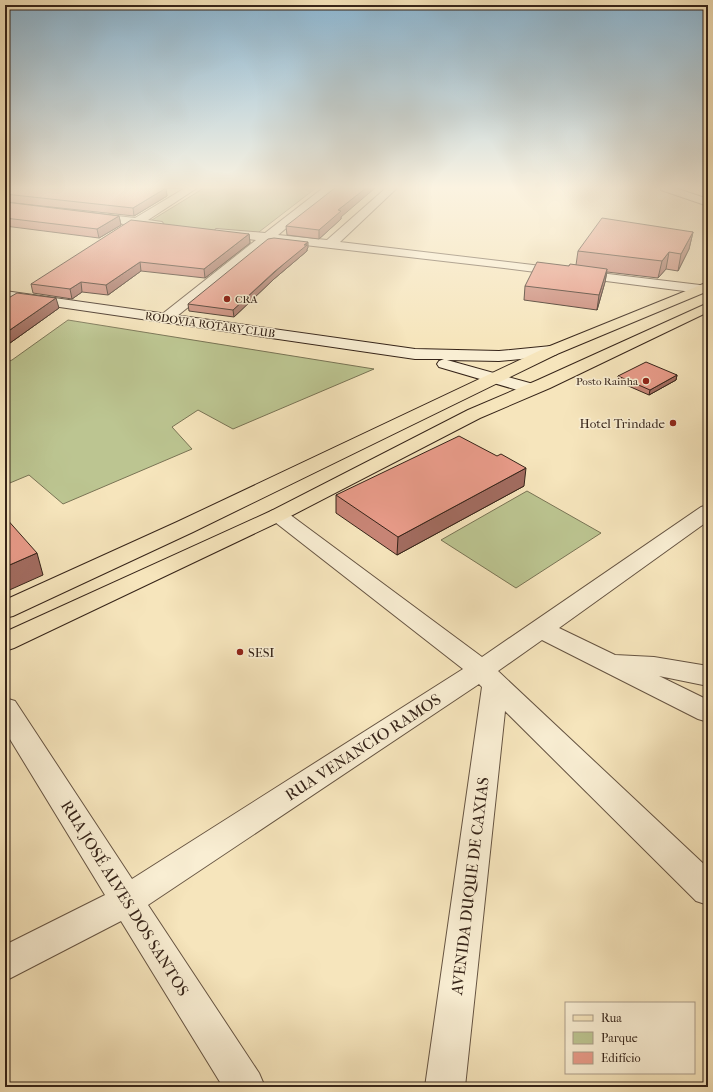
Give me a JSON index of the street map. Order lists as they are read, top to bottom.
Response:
{
  "streets": {
    "street": [
      "RODOVIA ROTARY CLUB",
      "RUA VENANCIO RAMOS",
      "AVENIDA DUQUE DE CAXIAS",
      "RUA JOSÉ ALVES DOS SANTOS"
    ]
  },
  "crossings": [
    ["RUA VENANCIO RAMOS", "AVENIDA DUQUE DE CAXIAS"],
    ["RUA VENANCIO RAMOS", "RUA JOSÉ ALVES DOS SANTOS"]
  ],
  "places": [
    "CRA",
    "Posto Rainha",
    "Hotel Trindade",
    "SESI"
  ],
  "legend": ["Rua", "Parque", "Edifício"]
}
